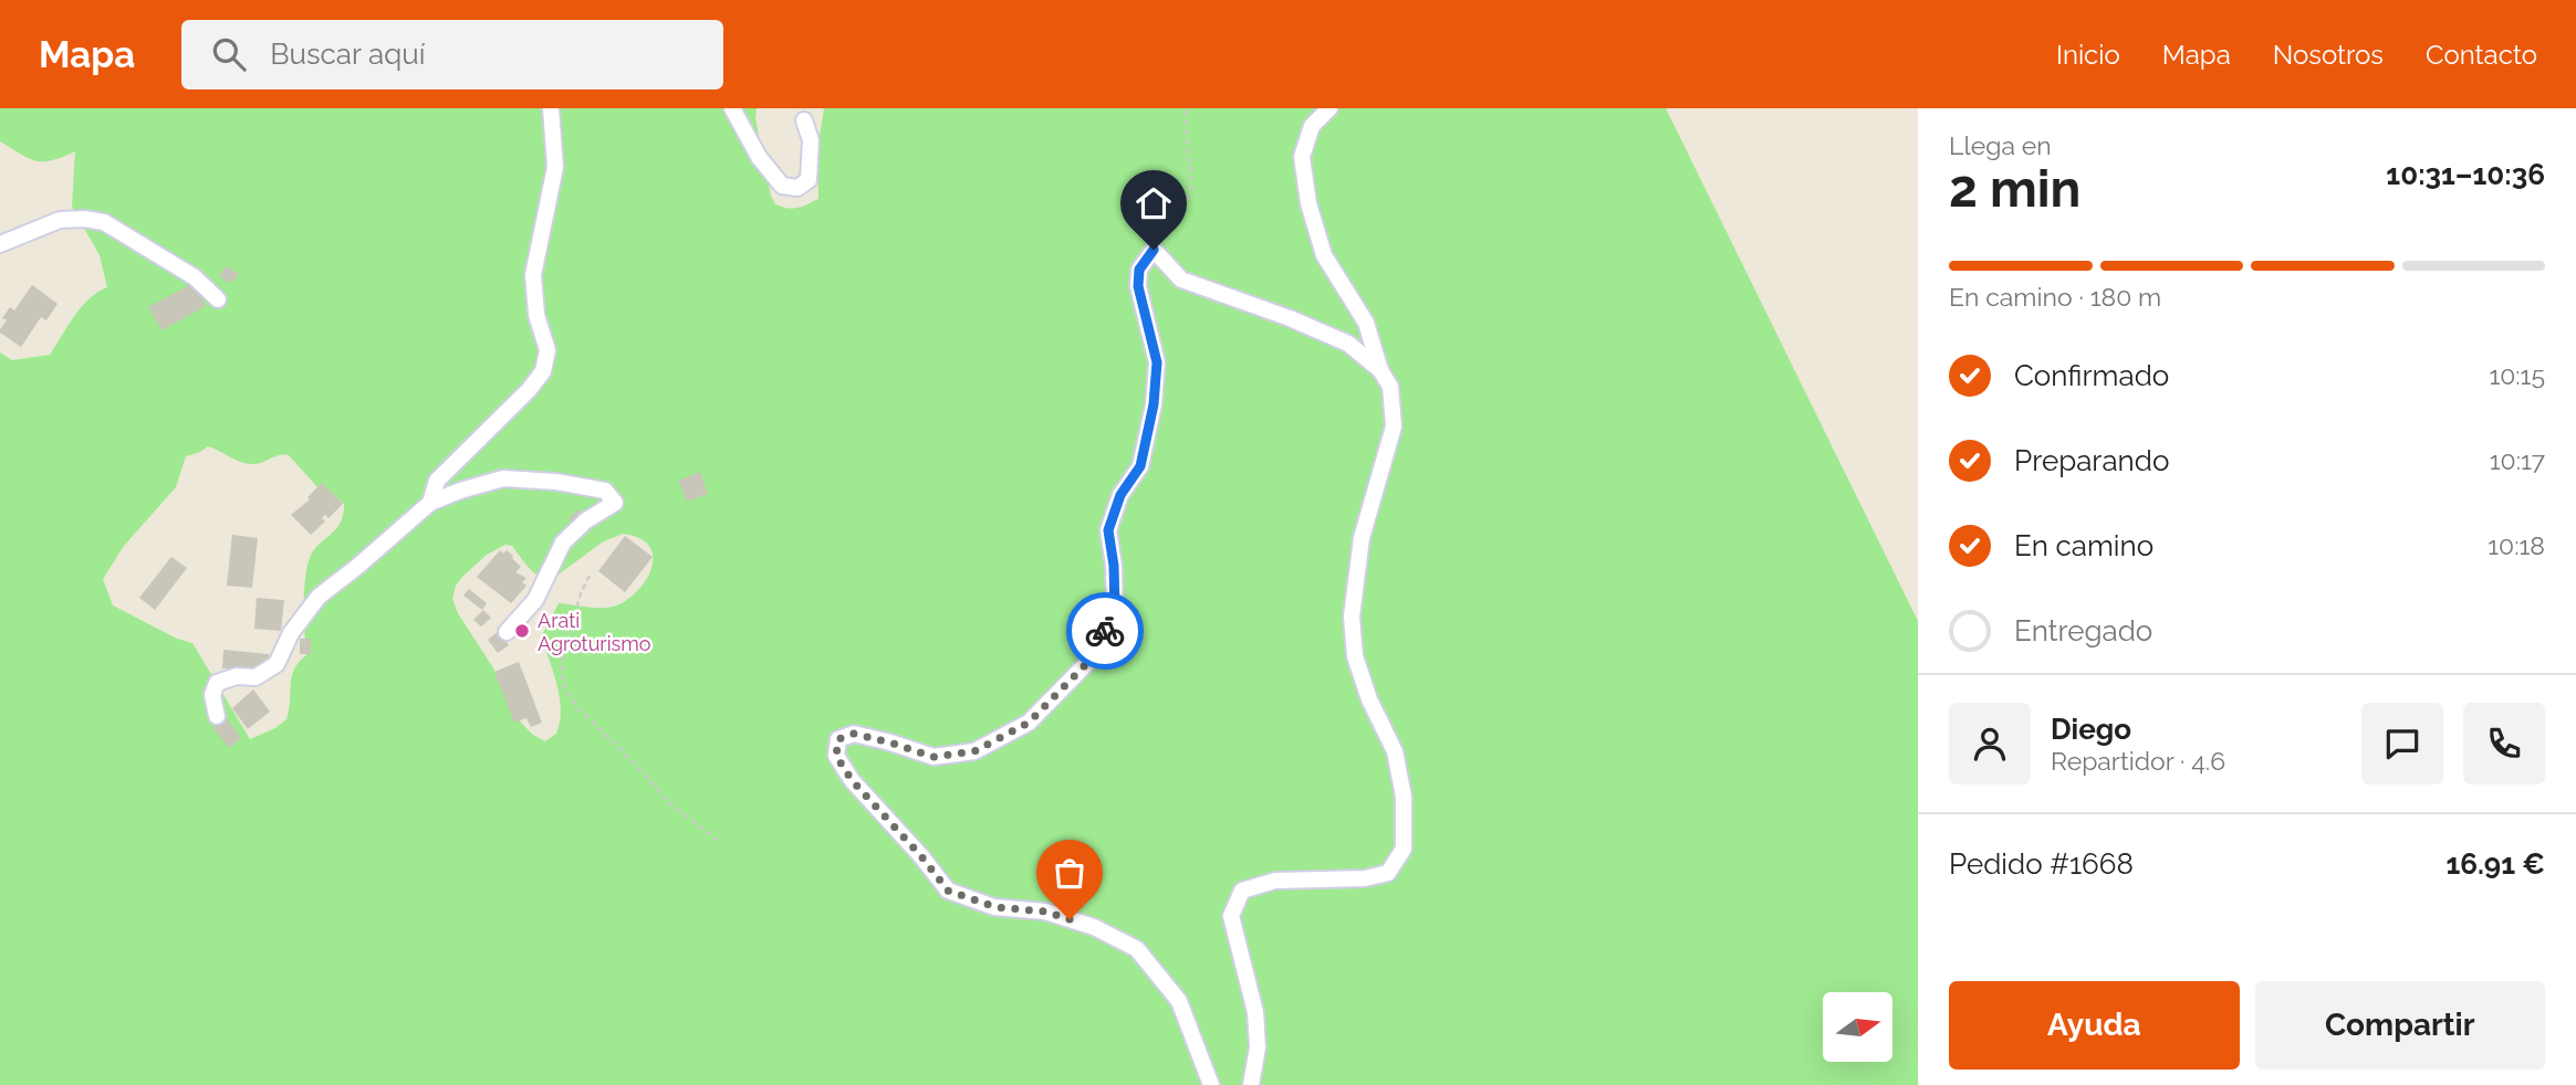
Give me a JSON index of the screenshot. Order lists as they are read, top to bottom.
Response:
{
  "places": ["Arati Agroturismo"],
  "north": "right",
  "page": {
    "header": "Mapa",
    "search": "Buscar aquí",
    "nav": [
      "Inicio",
      "Mapa",
      "Nosotros",
      "Contacto"
    ],
    "heading": ["2 min", "Llega en", "10:31–10:36"],
    "panel": [
      "Diego",
      "Repartidor · 4.6",
      "Pedido #1668",
      "16.91 €"
    ],
    "bar": "En camino · 180 m",
    "list": [
      ["Confirmado", "10:15"],
      ["Preparando", "10:17"],
      ["En camino", "10:18"],
      "Entregado"
    ],
    "buttons": ["Ayuda", "Compartir"]
  }
}
